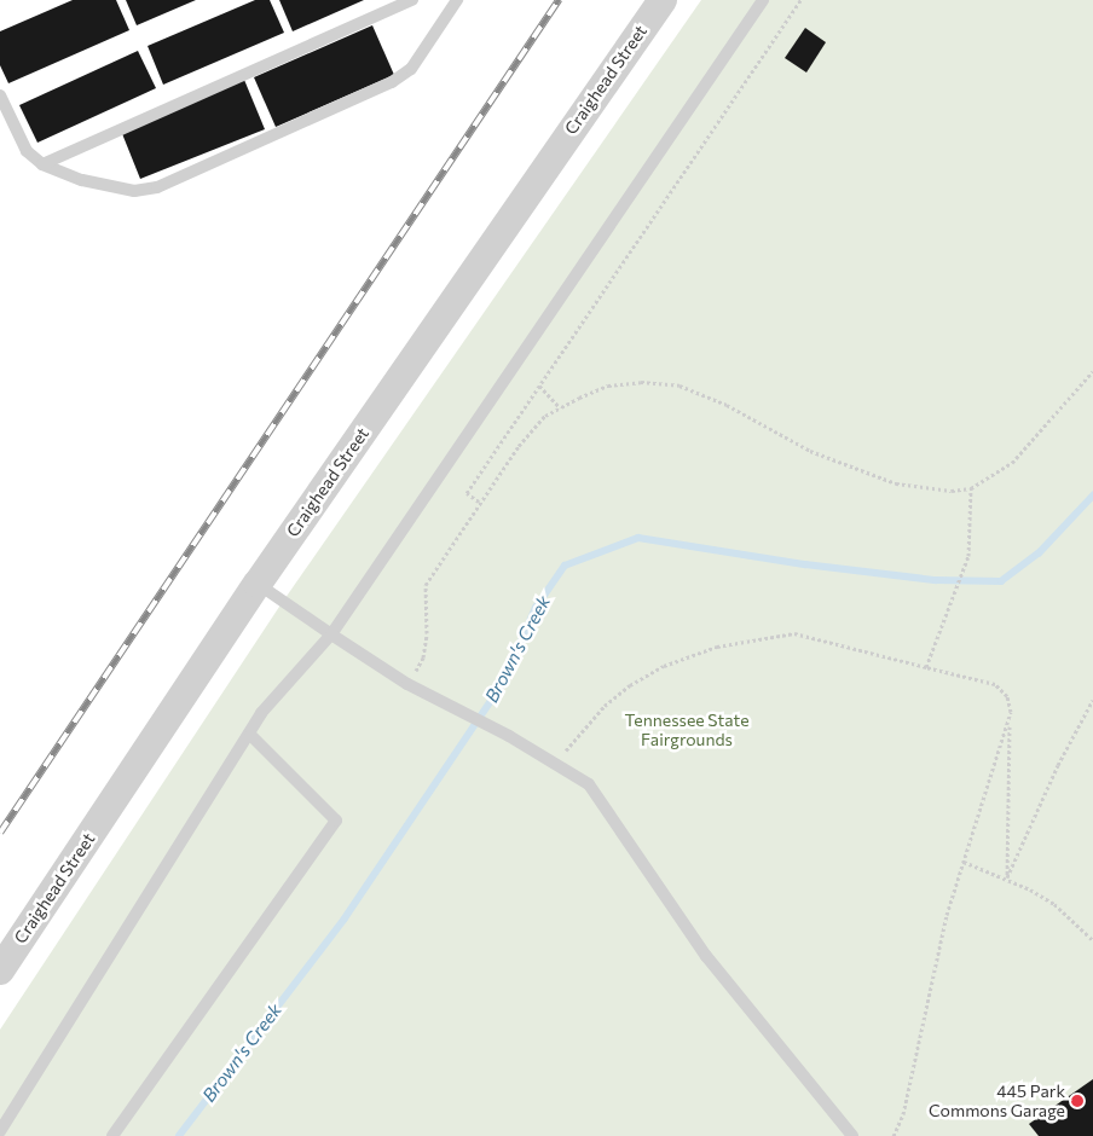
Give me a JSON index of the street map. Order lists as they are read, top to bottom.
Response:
{
  "streets": {
    "street": ["Craighead Street"]
  },
  "water": ["Brown's Creek"],
  "parks": ["Tennessee State Fairgrounds"],
  "places": ["445 Park Commons Garage"]
}
